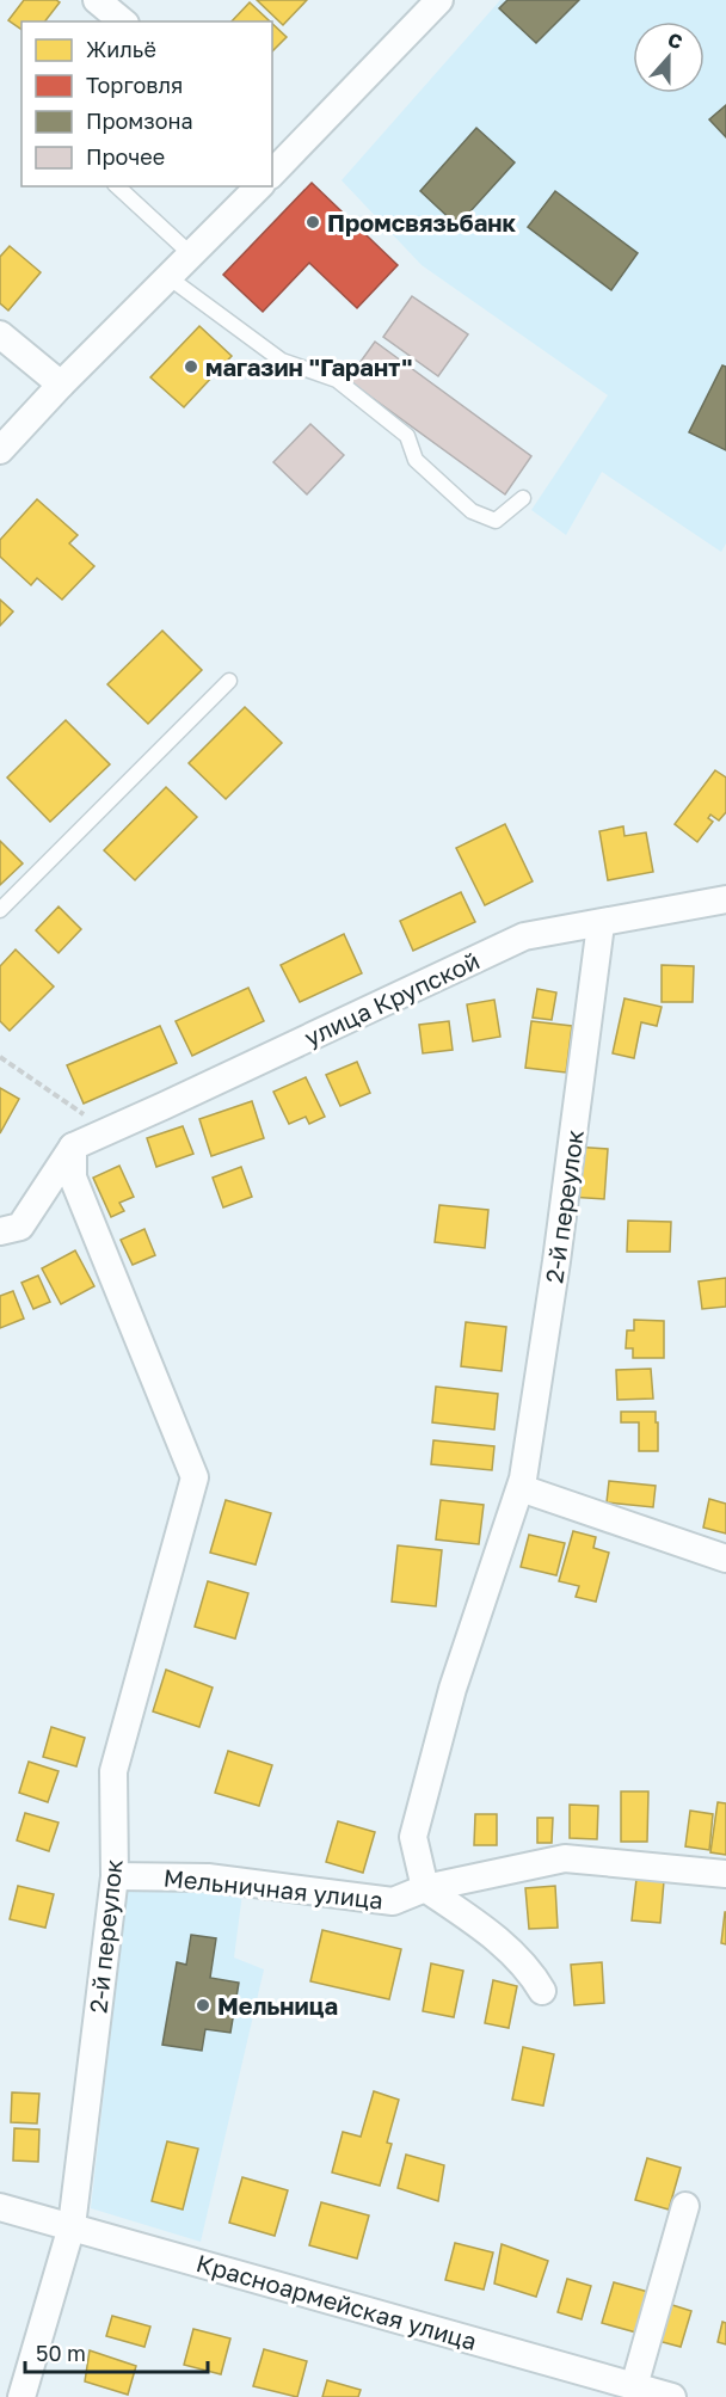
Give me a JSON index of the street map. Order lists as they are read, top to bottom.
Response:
{
  "streets": {
    "street": [
      "улица Крупской",
      "2-й переулок",
      "Мельничная улица",
      "Красноармейская улица"
    ]
  },
  "crossings": [
    ["улица Крупской", "2-й переулок"],
    ["2-й переулок", "Мельничная улица"],
    ["2-й переулок", "Красноармейская улица"]
  ],
  "places": ["Промсвязьбанк", "магазин \"Гарант\"", "Мельница"],
  "legend": [
    "Жильё",
    "Торговля",
    "Промзона",
    "Прочее"
  ],
  "scale_bar": "50 m",
  "north": "top"
}
